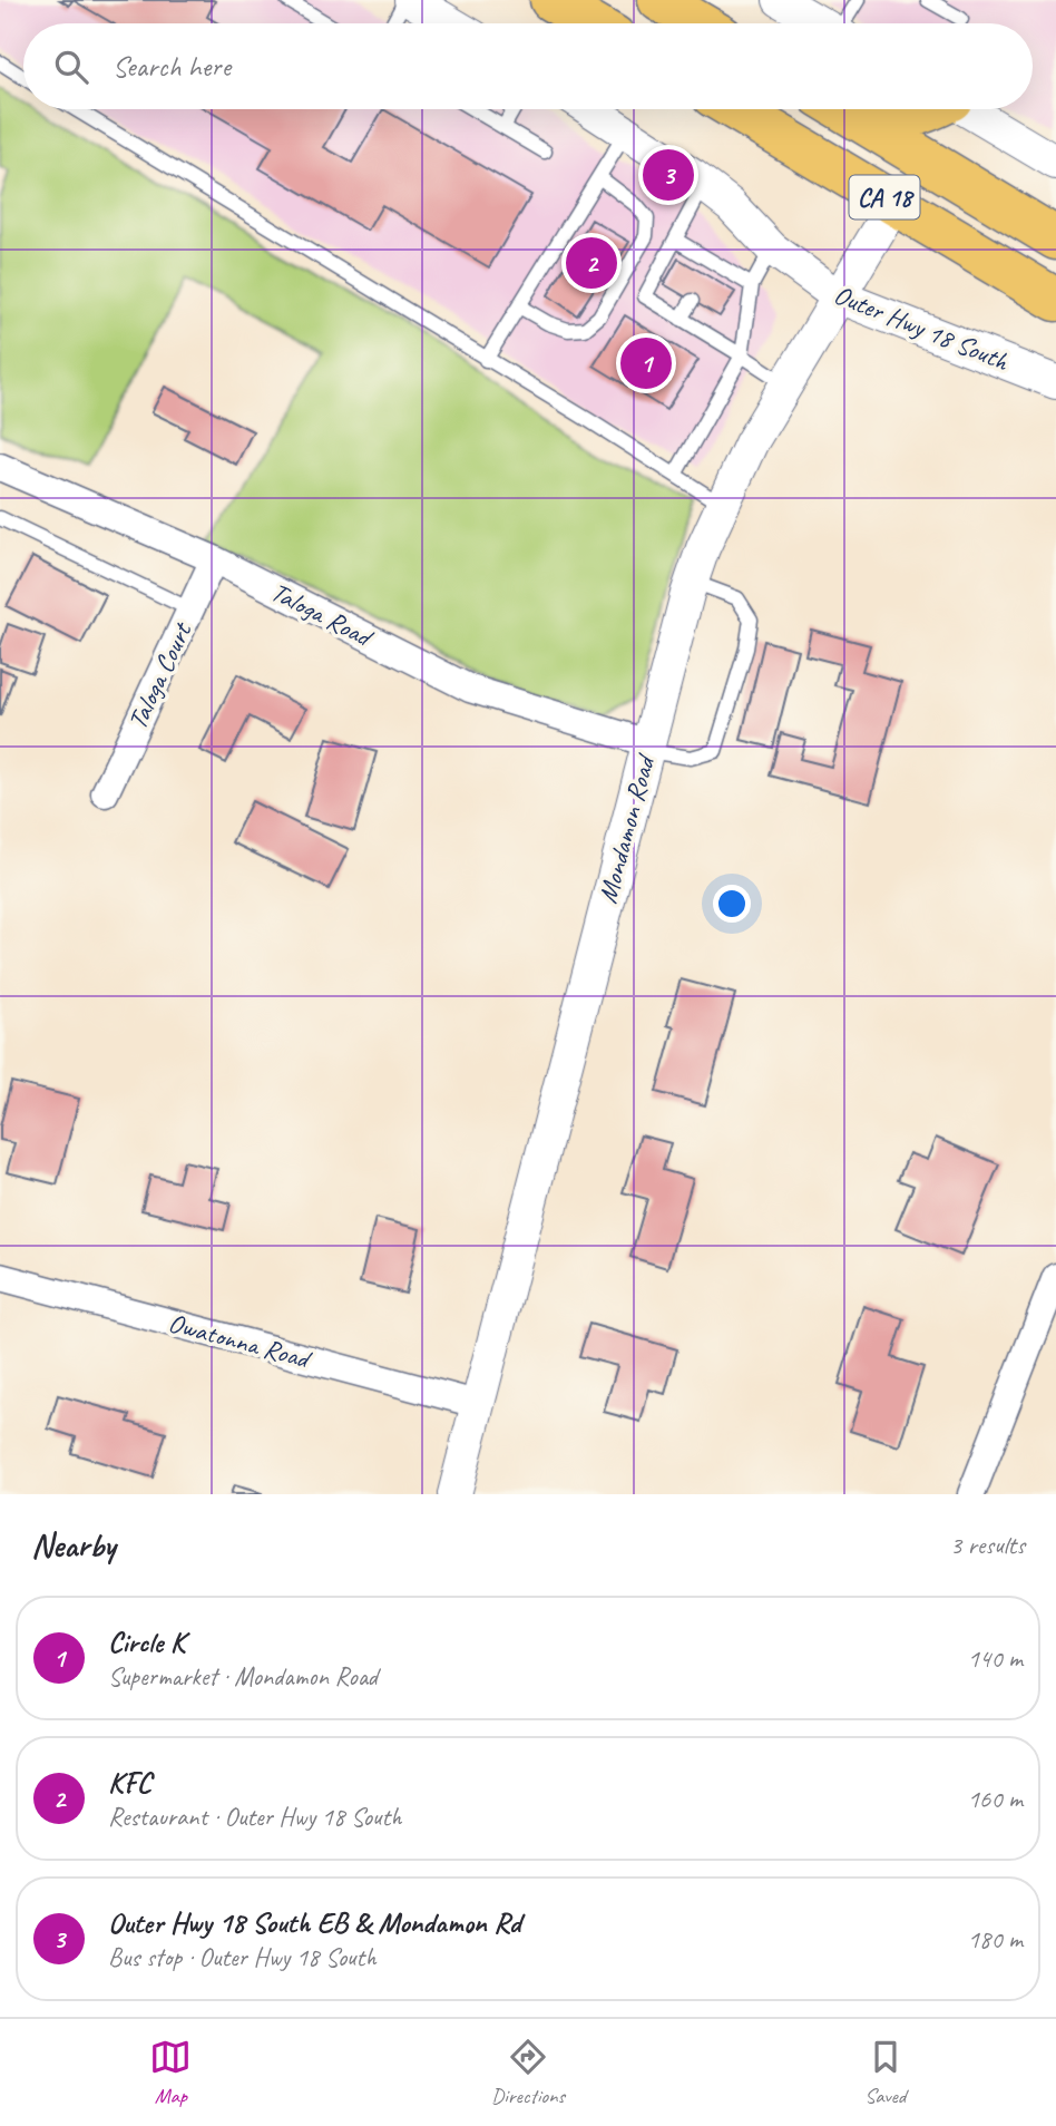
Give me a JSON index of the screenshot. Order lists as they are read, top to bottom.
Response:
{
  "streets": {
    "main road": ["CA 18"],
    "street": [
      "Outer Hwy 18 South",
      "Taloga Road",
      "Taloga Court",
      "Mondamon Road",
      "Owatonna Road"
    ]
  },
  "crossings": [
    ["CA 18", "Mondamon Road"],
    ["Outer Hwy 18 South", "Mondamon Road"],
    ["Taloga Road", "Taloga Court"],
    ["Taloga Road", "Mondamon Road"],
    ["Mondamon Road", "Owatonna Road"]
  ],
  "page": {
    "search": "Search here",
    "pins": ["3", "2", "1"],
    "heading": ["Nearby", "3 results"],
    "list": [
      {
        "mark": "1",
        "name": "Circle K",
        "note": "Supermarket · Mondamon Road",
        "value": "140 m"
      },
      {
        "mark": "2",
        "name": "KFC",
        "note": "Restaurant · Outer Hwy 18 South",
        "value": "160 m"
      },
      {
        "mark": "3",
        "name": "Outer Hwy 18 South EB & Mondamon Rd",
        "note": "Bus stop · Outer Hwy 18 South",
        "value": "180 m"
      }
    ],
    "nav": ["Map", "Directions", "Saved"]
  }
}
